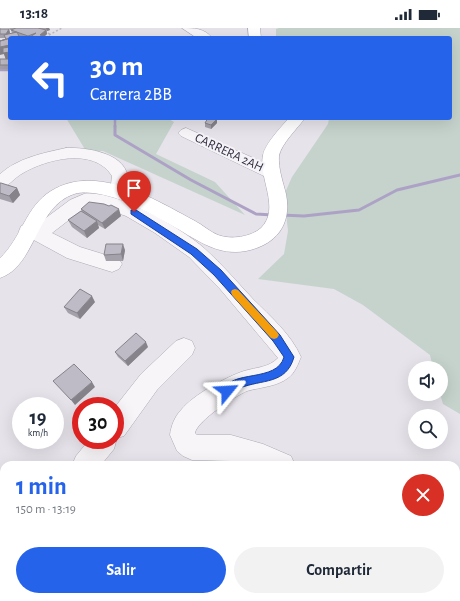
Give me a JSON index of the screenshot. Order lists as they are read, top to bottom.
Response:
{
  "streets": {
    "street": ["CARRERA 2AH"]
  },
  "page": {
    "status": "13:18",
    "turn": ["30 m", "Carrera 2BB"],
    "speed": "19 km/h",
    "limit": "30",
    "heading": ["1 min", "150 m · 13:19"],
    "buttons": ["Salir", "Compartir"]
  }
}
